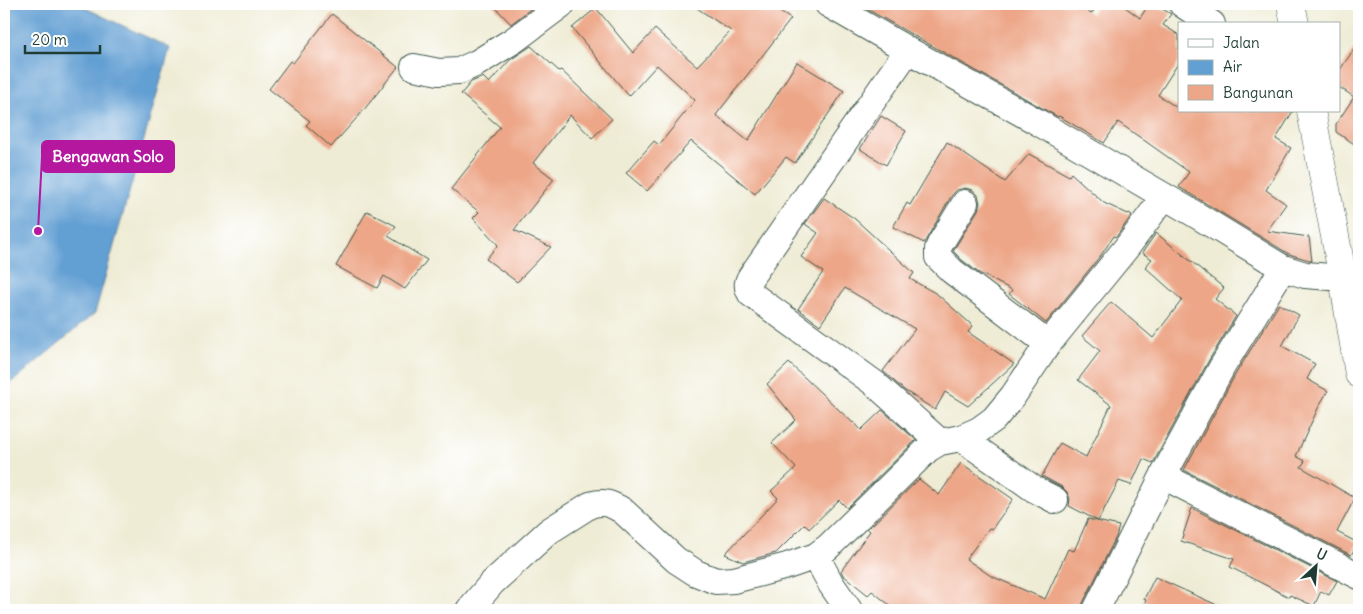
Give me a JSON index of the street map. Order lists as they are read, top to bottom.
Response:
{
  "places": ["Bengawan Solo"],
  "legend": ["Jalan", "Air", "Bangunan"],
  "scale_bar": "20 m",
  "north": "top right"
}
